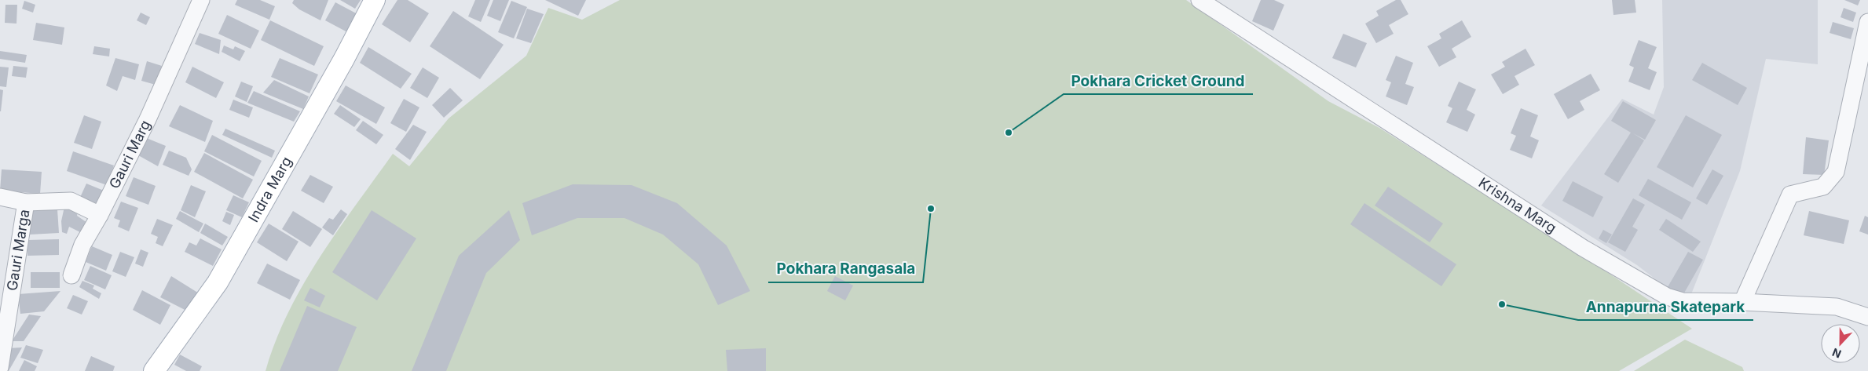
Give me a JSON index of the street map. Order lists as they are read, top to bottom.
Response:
{
  "streets": {
    "main road": ["Indra Marg"],
    "street": ["Gauri Marg", "Krishna Marg", "Gauri Marga"]
  },
  "places": ["Pokhara Cricket Ground", "Pokhara Rangasala", "Annapurna Skatepark"],
  "north": "bottom"
}
